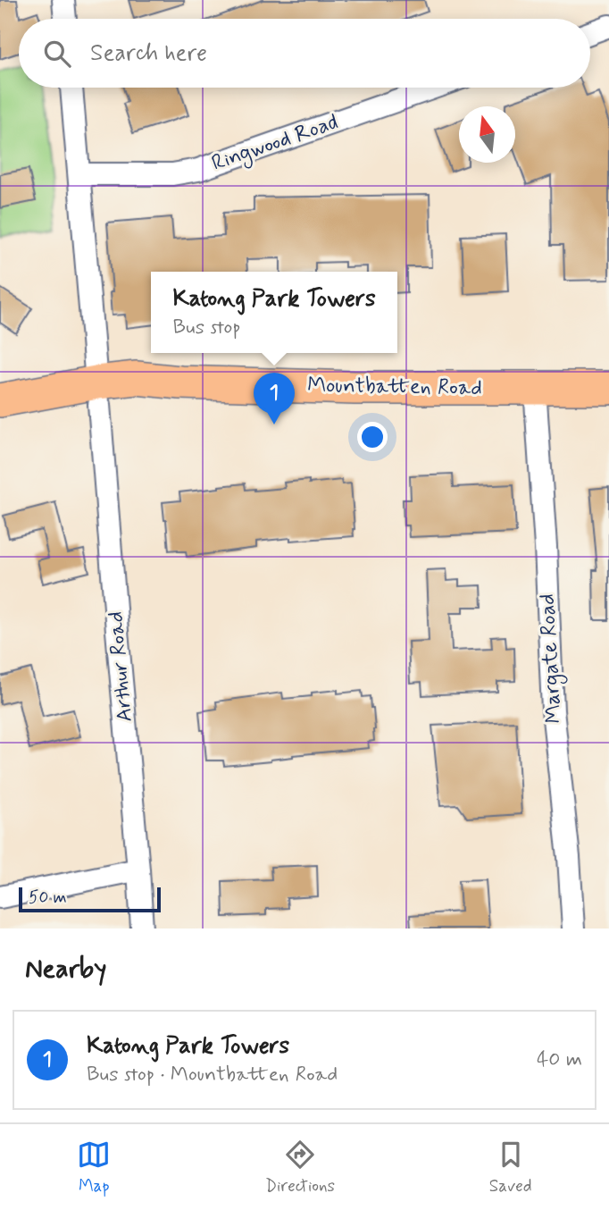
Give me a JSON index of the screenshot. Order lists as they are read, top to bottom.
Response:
{
  "streets": {
    "main road": ["Mountbatten Road"],
    "street": ["Ringwood Road", "Margate Road", "Arthur Road"]
  },
  "crossings": [
    ["Ringwood Road", "Arthur Road"],
    ["Mountbatten Road", "Margate Road"],
    ["Mountbatten Road", "Arthur Road"]
  ],
  "scale_bar": "50 m",
  "north": "top",
  "page": {
    "search": "Search here",
    "popup": ["Katong Park Towers", "Bus stop"],
    "pins": "1",
    "scale": "50 m",
    "heading": "Nearby",
    "list": [
      {
        "mark": "1",
        "name": "Katong Park Towers",
        "note": "Bus stop · Mountbatten Road",
        "value": "40 m"
      }
    ],
    "nav": ["Map", "Directions", "Saved"]
  }
}
